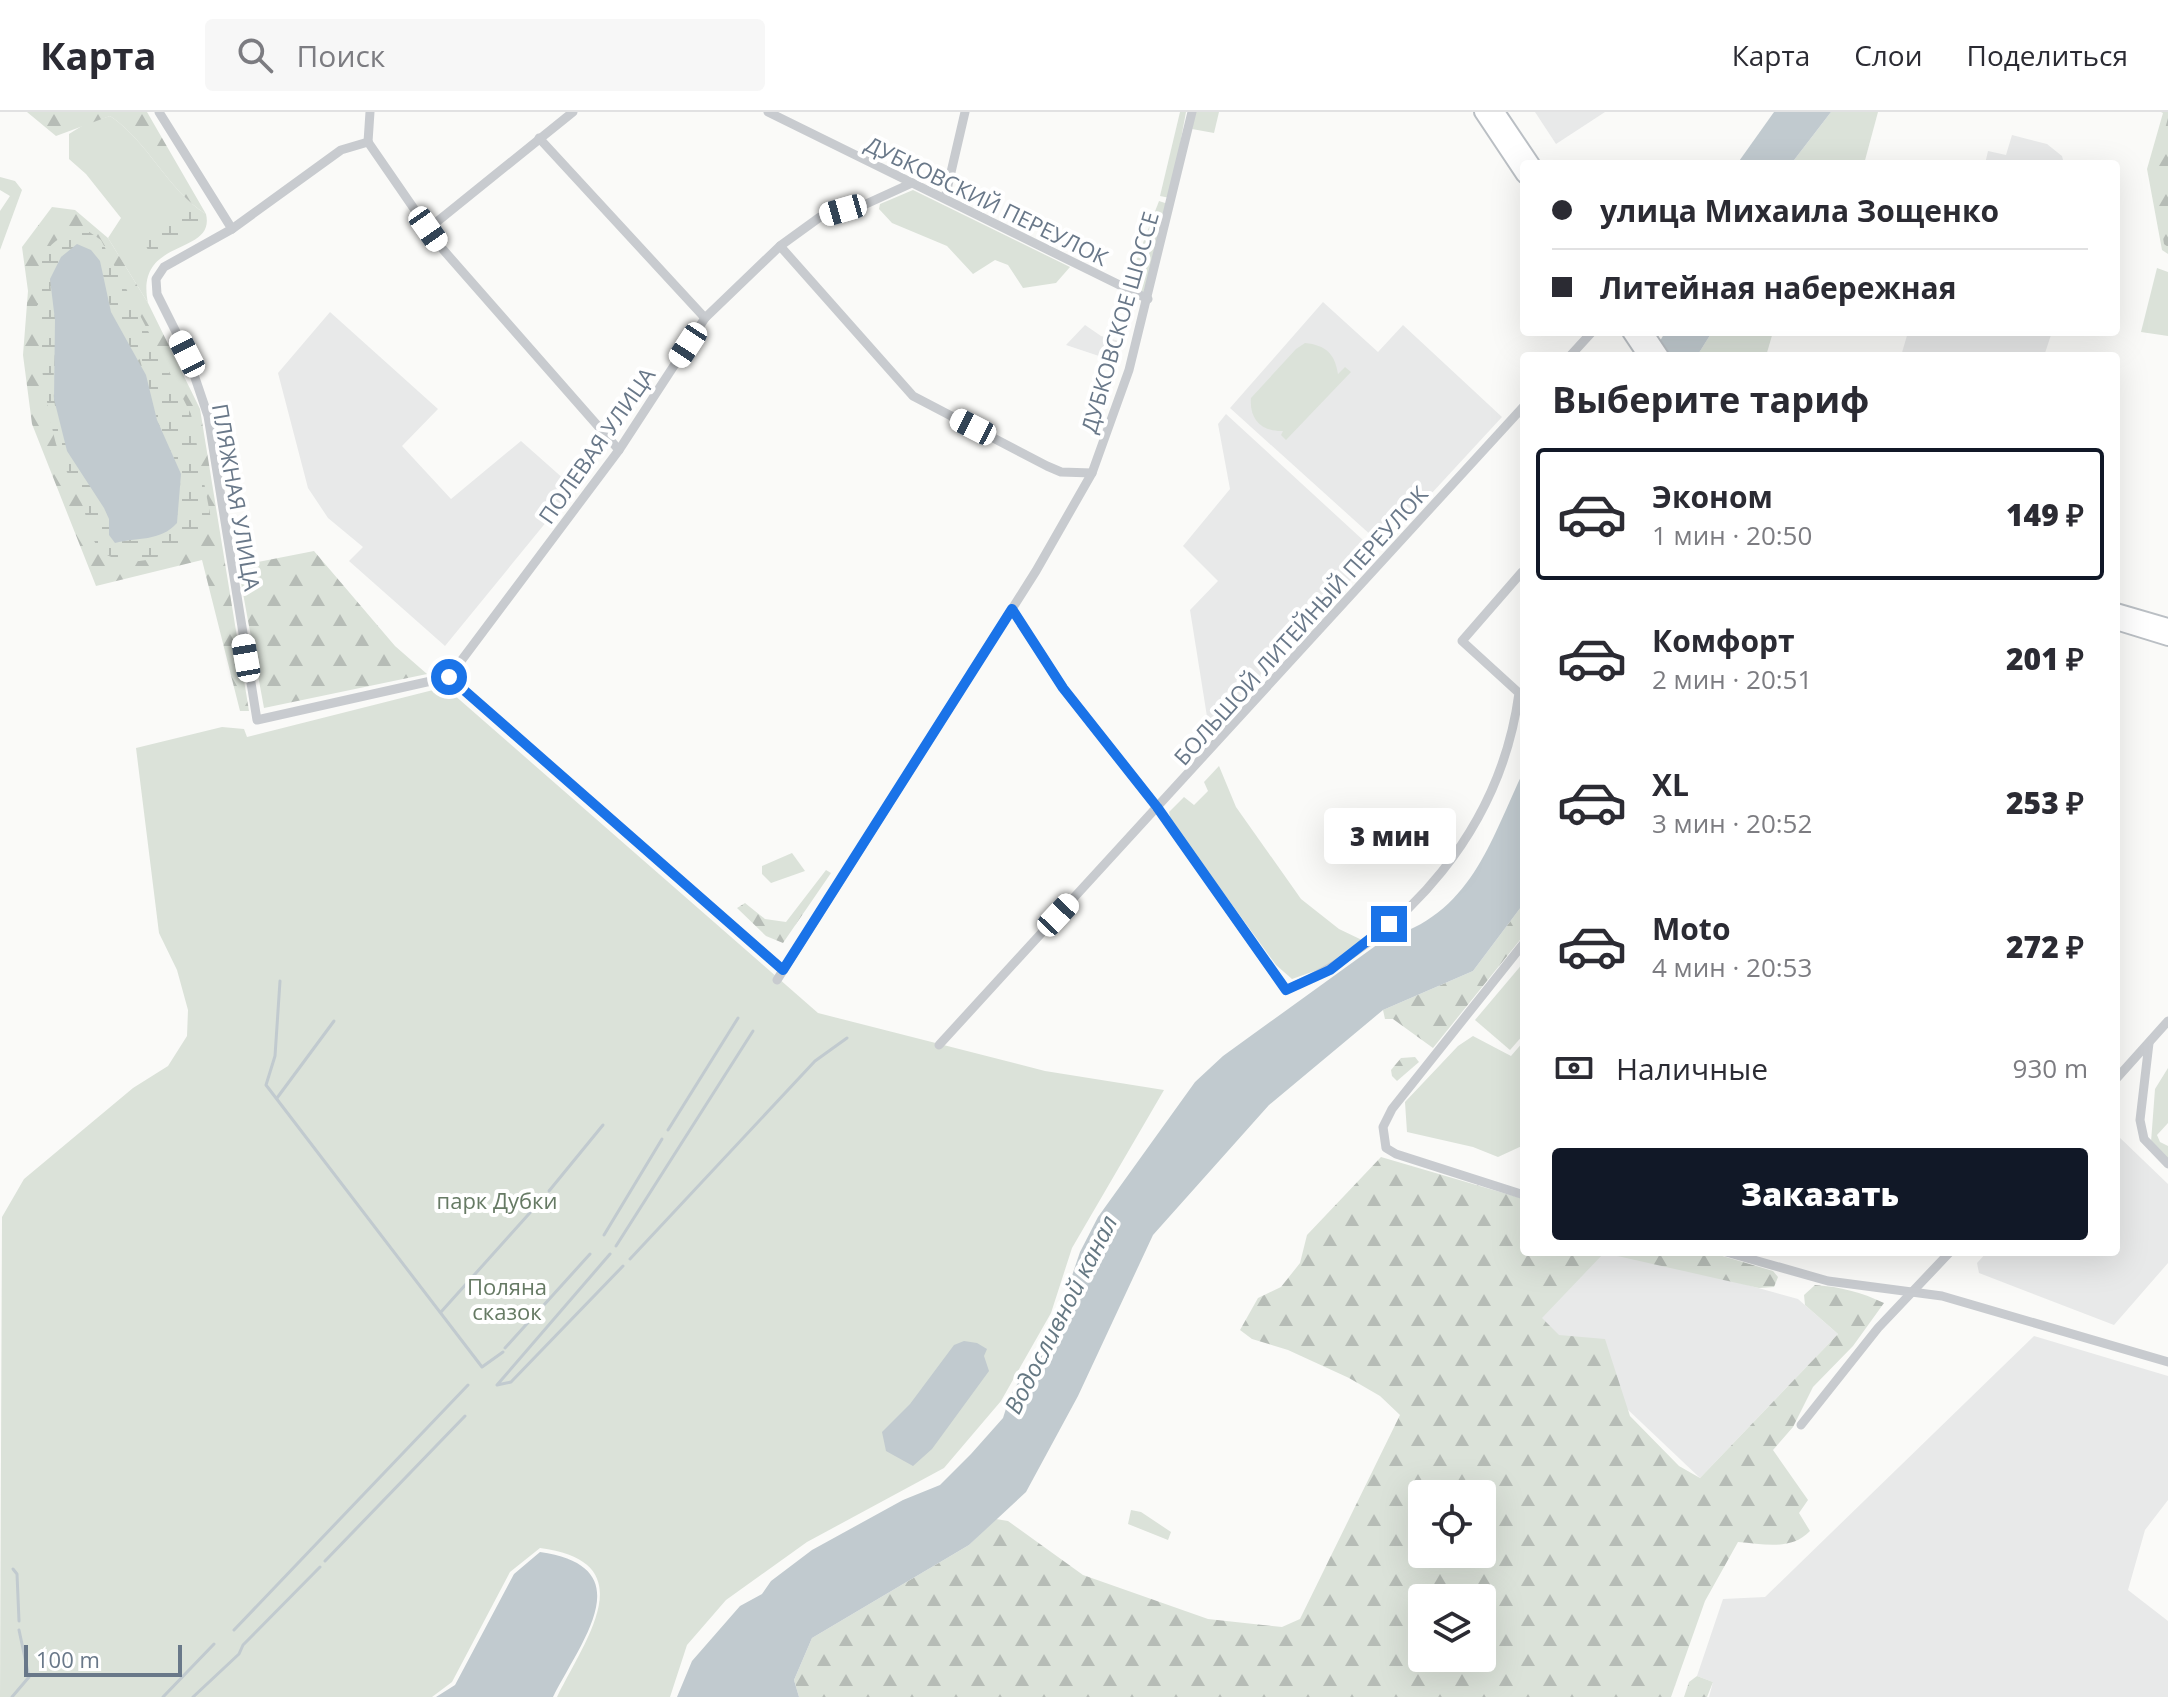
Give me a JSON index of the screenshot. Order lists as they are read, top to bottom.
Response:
{
  "streets": {
    "street": [
      "ДУБКОВСКИЙ ПЕРЕУЛОК",
      "ДУБКОВСКОЕ ШОССЕ",
      "ПОЛЕВАЯ УЛИЦА",
      "ПЛЯЖНАЯ УЛИЦА",
      "БОЛЬШОЙ ЛИТЕЙНЫЙ ПЕРЕУЛОК"
    ]
  },
  "crossings": [
    ["ДУБКОВСКИЙ ПЕРЕУЛОК", "ДУБКОВСКОЕ ШОССЕ"],
    ["ДУБКОВСКИЙ ПЕРЕУЛОК", "ПОЛЕВАЯ УЛИЦА"],
    ["ПОЛЕВАЯ УЛИЦА", "ПЛЯЖНАЯ УЛИЦА"]
  ],
  "water": ["Водосливной канал"],
  "parks": ["парк Дубки", "Поляна сказок"],
  "scale_bar": "100 m",
  "page": {
    "header": "Карта",
    "search": "Поиск",
    "nav": ["Карта", "Слои", "Поделиться"],
    "banner": ["улица Михаила Зощенко", "Литейная набережная"],
    "heading": "Выберите тариф",
    "list": [
      {
        "name": "Эконом",
        "note": "1 мин · 20:50",
        "value": "149 ₽"
      },
      {
        "name": "Комфорт",
        "note": "2 мин · 20:51",
        "value": "201 ₽"
      },
      {
        "name": "XL",
        "note": "3 мин · 20:52",
        "value": "253 ₽"
      },
      {
        "name": "Moto",
        "note": "4 мин · 20:53",
        "value": "272 ₽"
      }
    ],
    "bubble": "3 мин",
    "pay": ["Наличные", "930 m"],
    "buttons": "Заказать",
    "scale": "100 m"
  }
}
